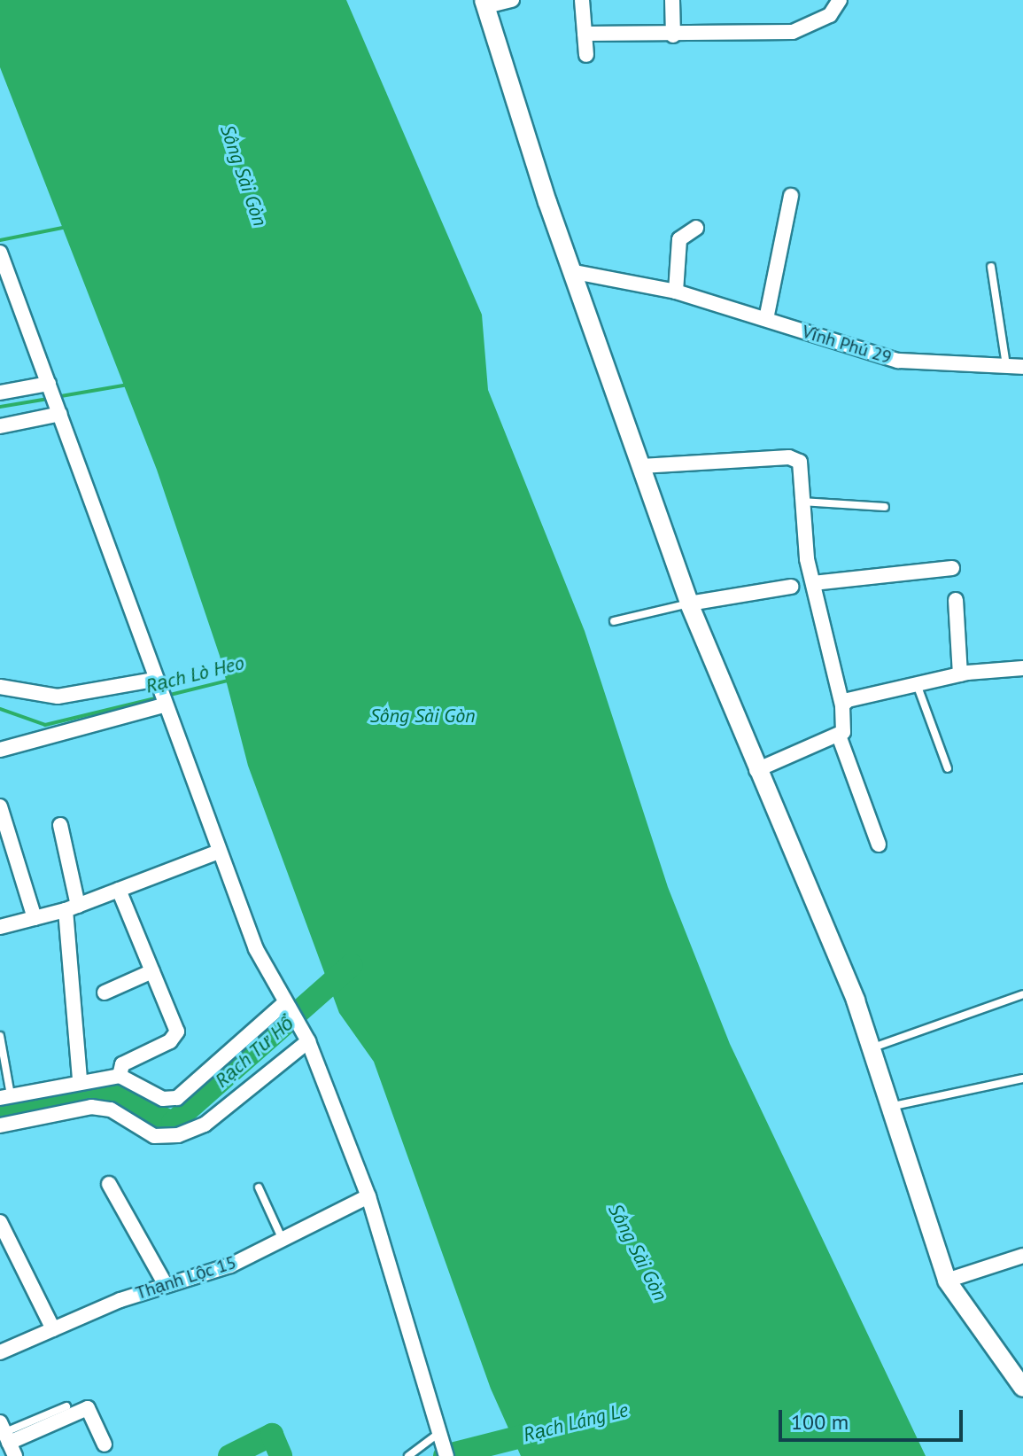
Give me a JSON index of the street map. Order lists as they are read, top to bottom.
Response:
{
  "streets": {
    "street": ["Vĩnh Phú 29", "Thạnh Lộc 15"]
  },
  "water": [
    "Sông Sài Gòn",
    "Rạch Lò Heo",
    "Rạch Tư Hổ",
    "Rạch Láng Le"
  ],
  "scale_bar": "100 m"
}
